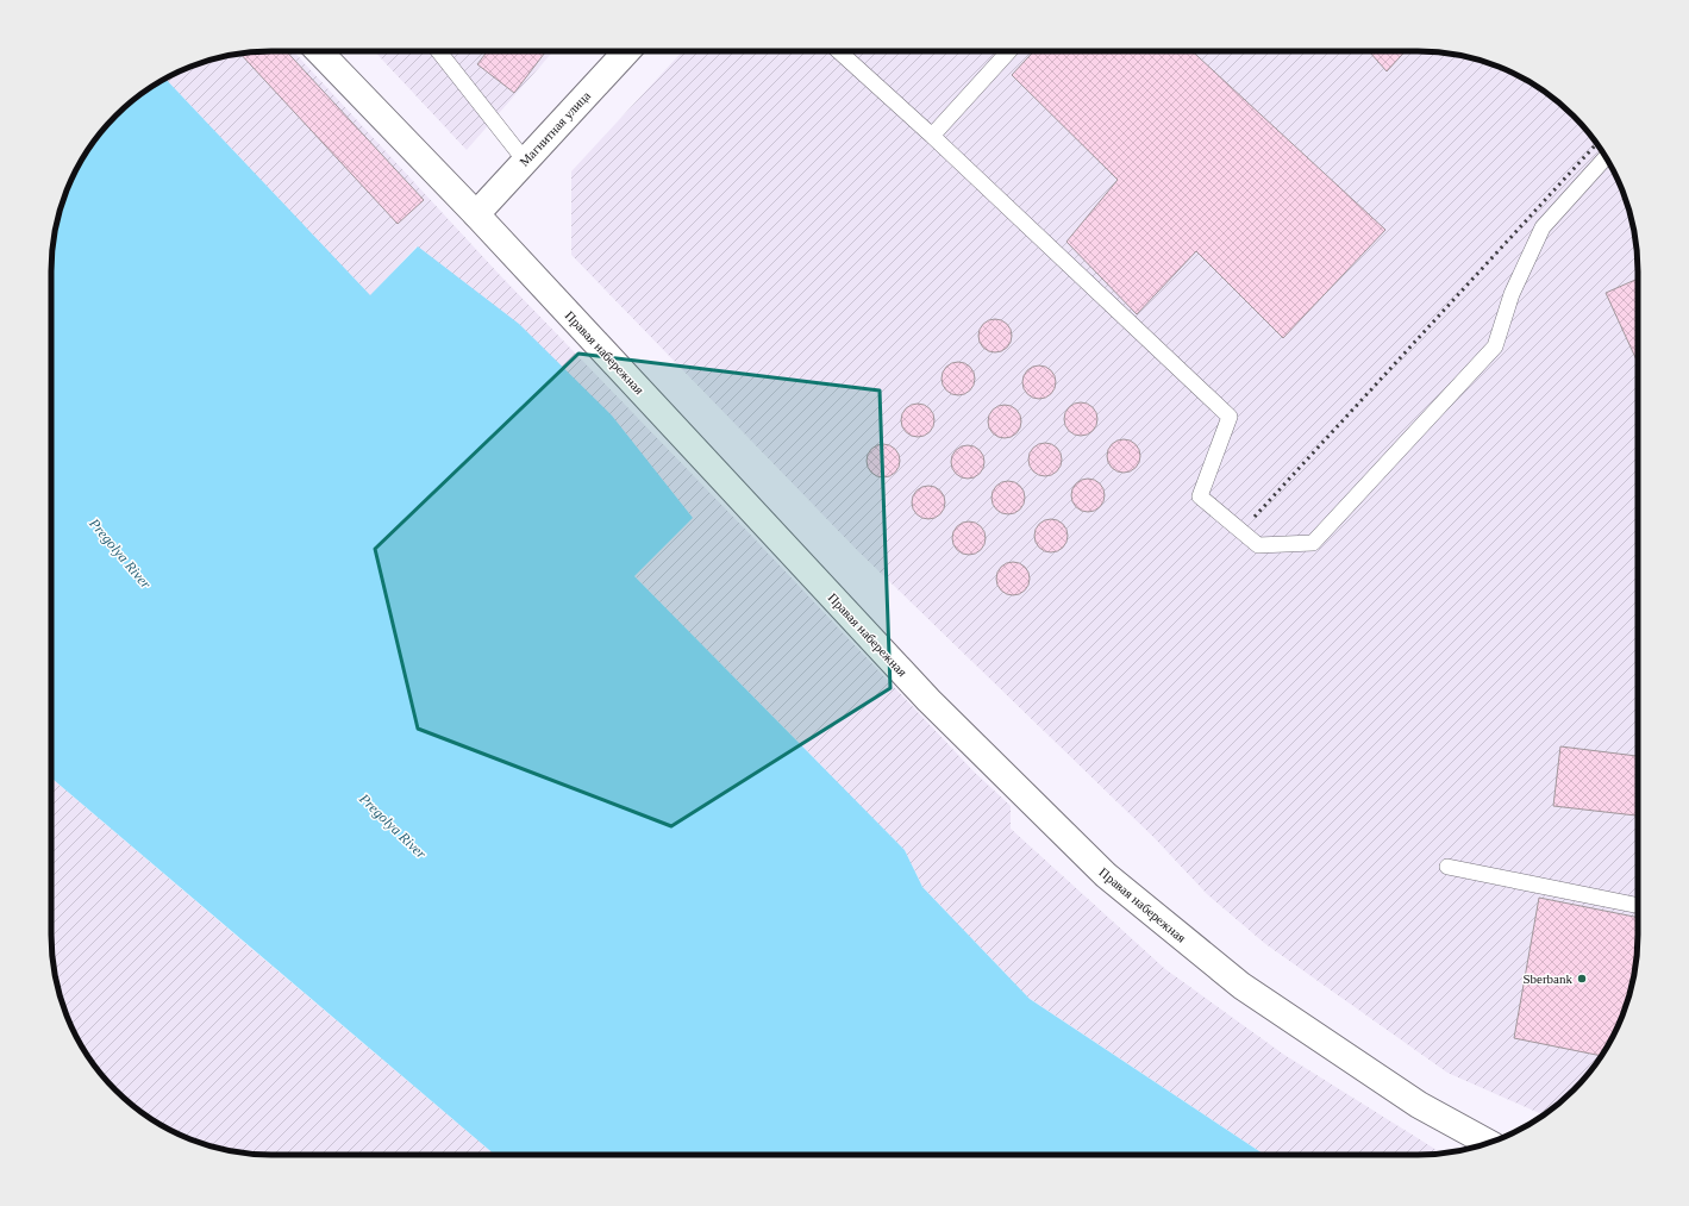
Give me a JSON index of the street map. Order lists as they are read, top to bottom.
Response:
{
  "streets": {
    "main road": ["Магнитная улица", "Правая набережная"]
  },
  "crossings": [
    ["Магнитная улица", "Правая набережная"]
  ],
  "water": ["Pregolya River"],
  "places": ["Sberbank"]
}
